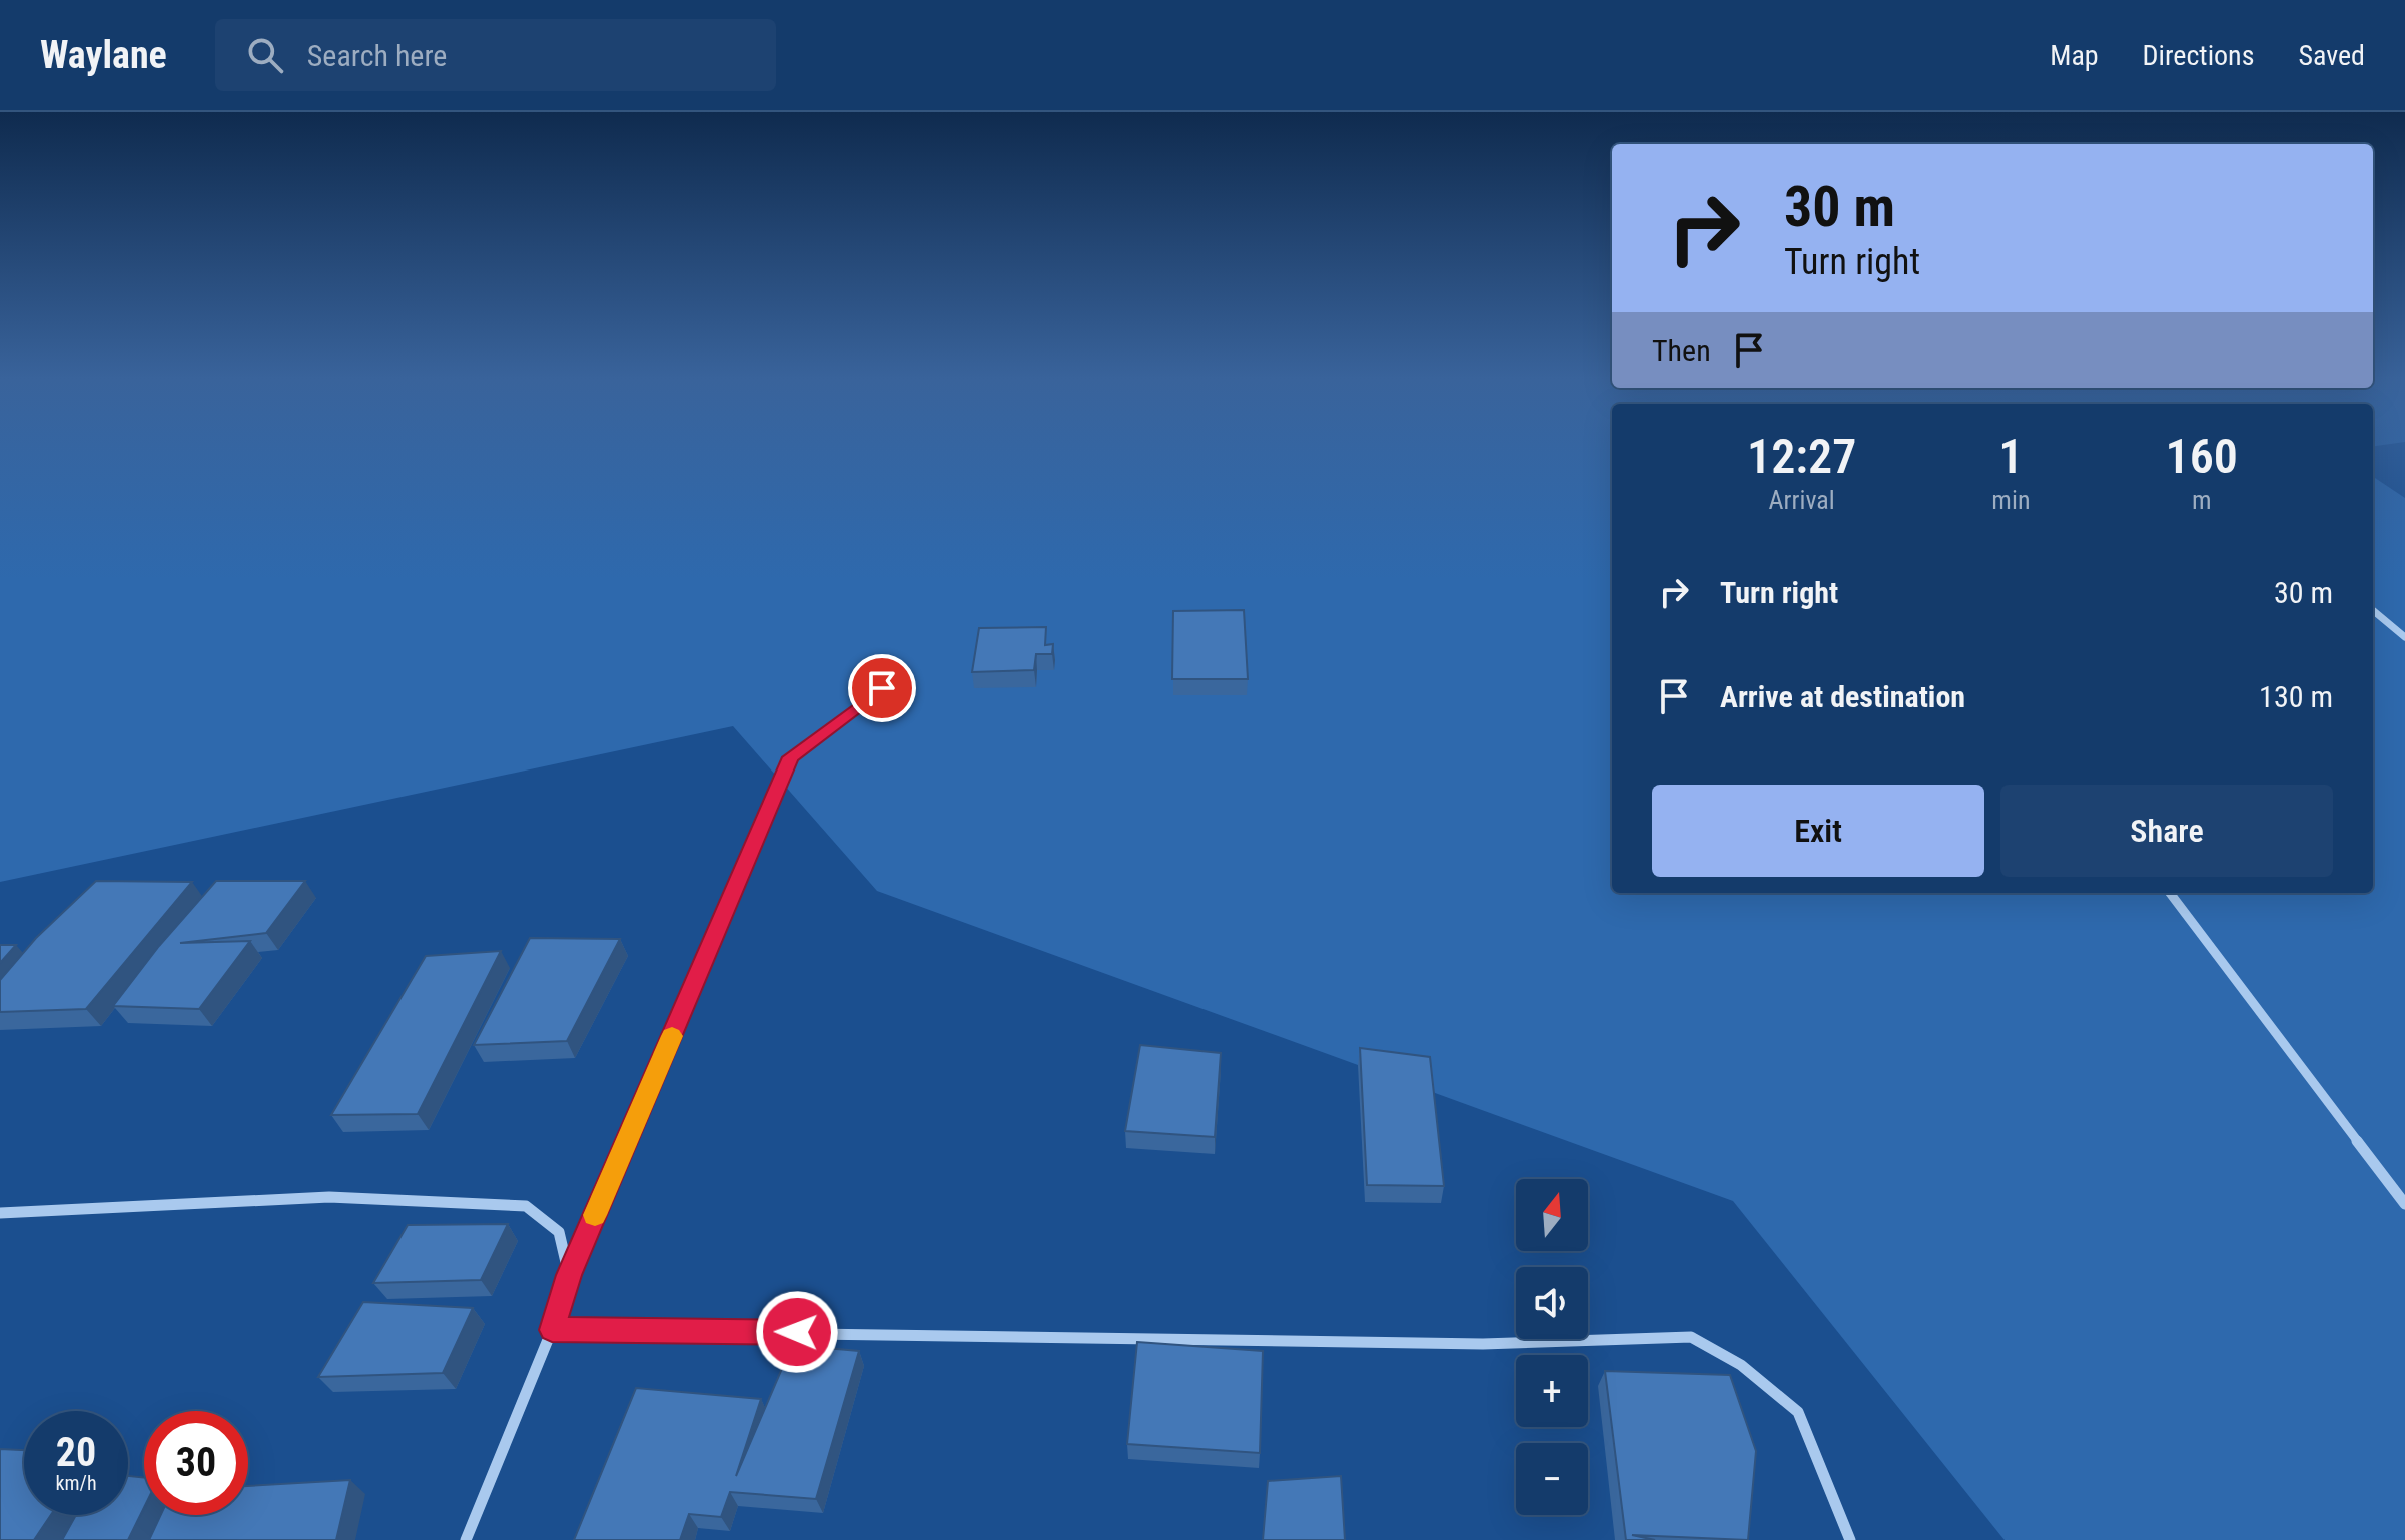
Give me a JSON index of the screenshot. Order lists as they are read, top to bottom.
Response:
{
  "north": "top",
  "page": {
    "header": "Waylane",
    "search": "Search here",
    "nav": ["Map", "Directions", "Saved"],
    "turn": ["30 m", "Turn right"],
    "then": "Then",
    "eta": [
      "12:27",
      "Arrival",
      "1",
      "min",
      "160",
      "m"
    ],
    "list": [
      {
        "name": "Turn right",
        "value": "30 m"
      },
      {
        "name": "Arrive at destination",
        "value": "130 m"
      }
    ],
    "buttons": ["Exit", "Share"],
    "map_buttons": ["+", "−"],
    "speed": "20 km/h",
    "limit": "30"
  }
}
